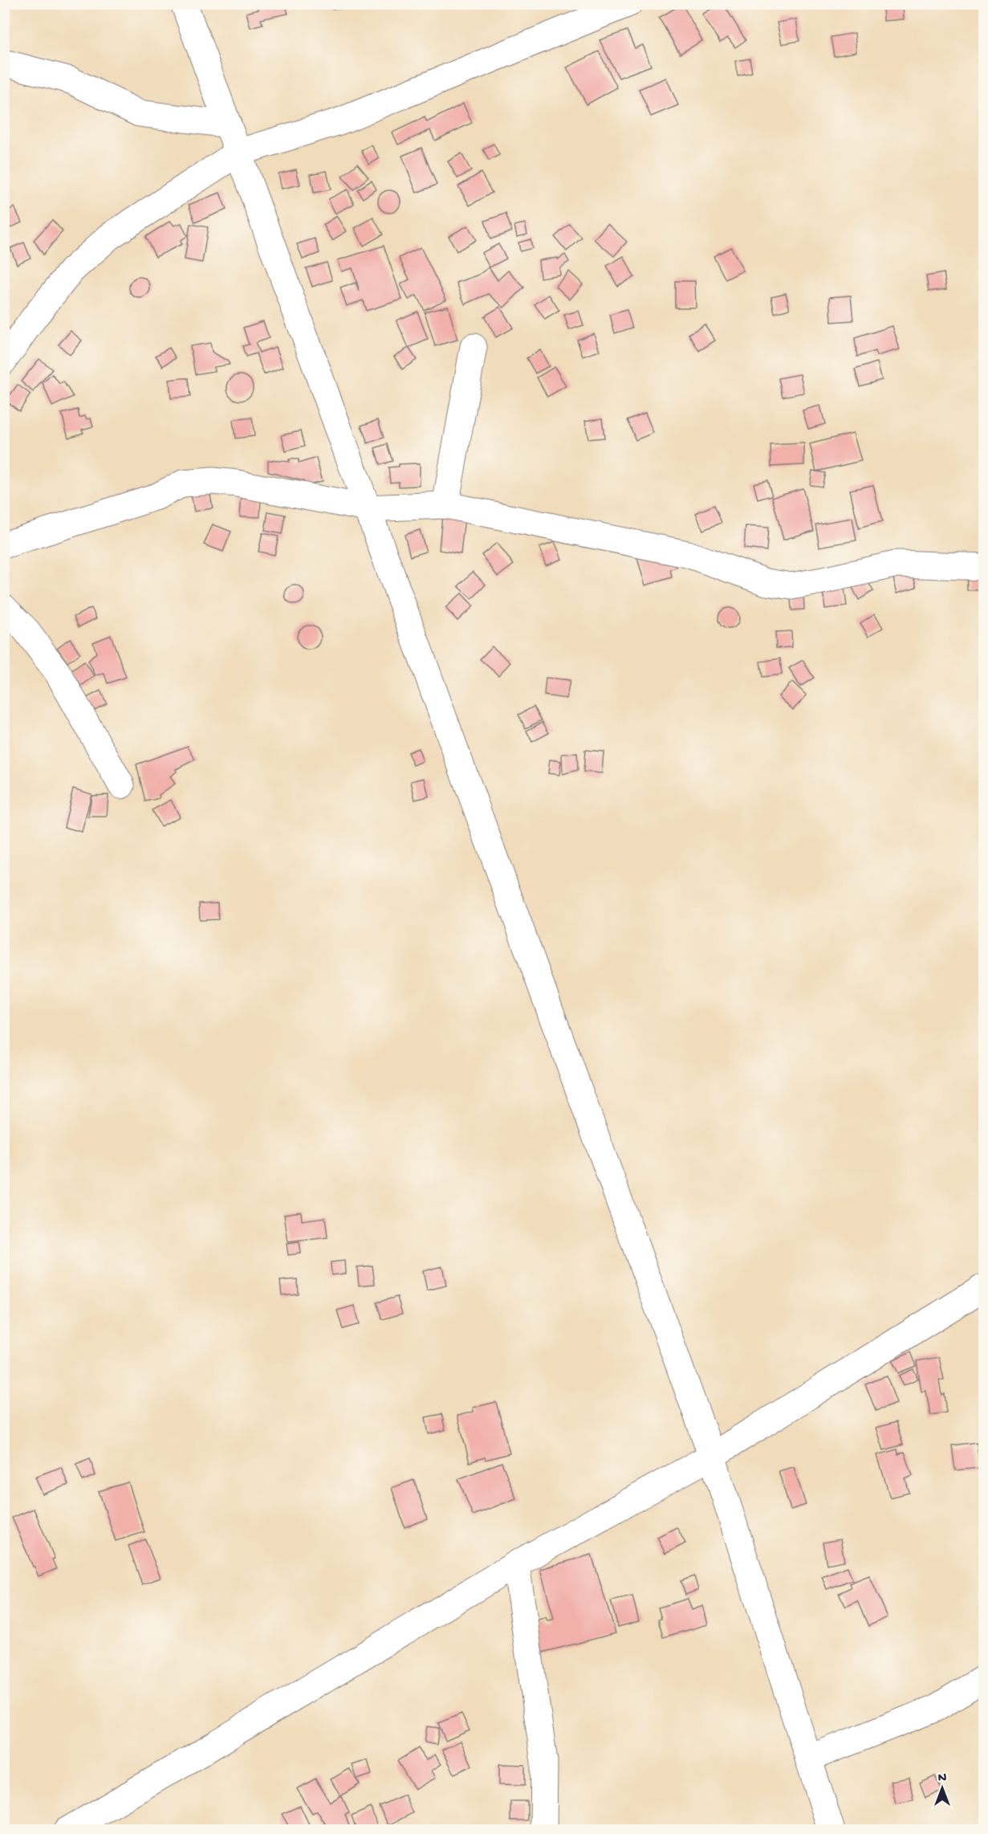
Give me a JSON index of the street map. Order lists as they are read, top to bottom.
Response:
{
  "north": "top"
}
